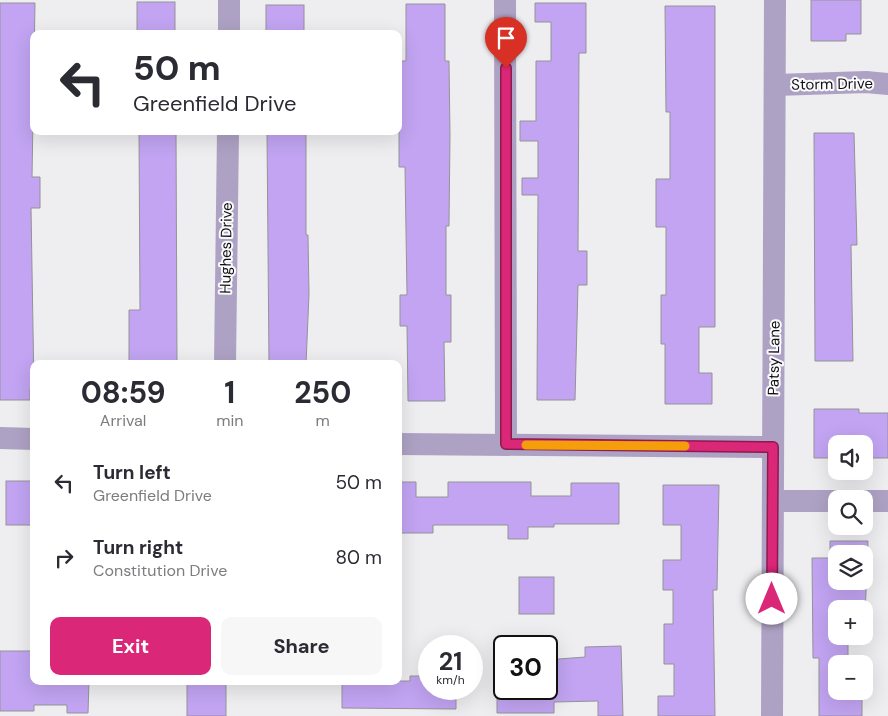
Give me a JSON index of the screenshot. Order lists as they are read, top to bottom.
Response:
{
  "streets": {
    "street": ["Storm Drive", "Hughes Drive", "Patsy Lane"]
  },
  "crossings": [
    ["Storm Drive", "Patsy Lane"]
  ],
  "page": {
    "turn": ["50 m", "Greenfield Drive"],
    "eta": [
      "08:59",
      "Arrival",
      "1",
      "min",
      "250",
      "m"
    ],
    "map_buttons": ["+", "−"],
    "list": [
      {
        "name": "Turn left",
        "note": "Greenfield Drive",
        "value": "50 m"
      },
      {
        "name": "Turn right",
        "note": "Constitution Drive",
        "value": "80 m"
      }
    ],
    "buttons": ["Exit", "Share"],
    "speed": "21 km/h",
    "limit": "30"
  }
}
